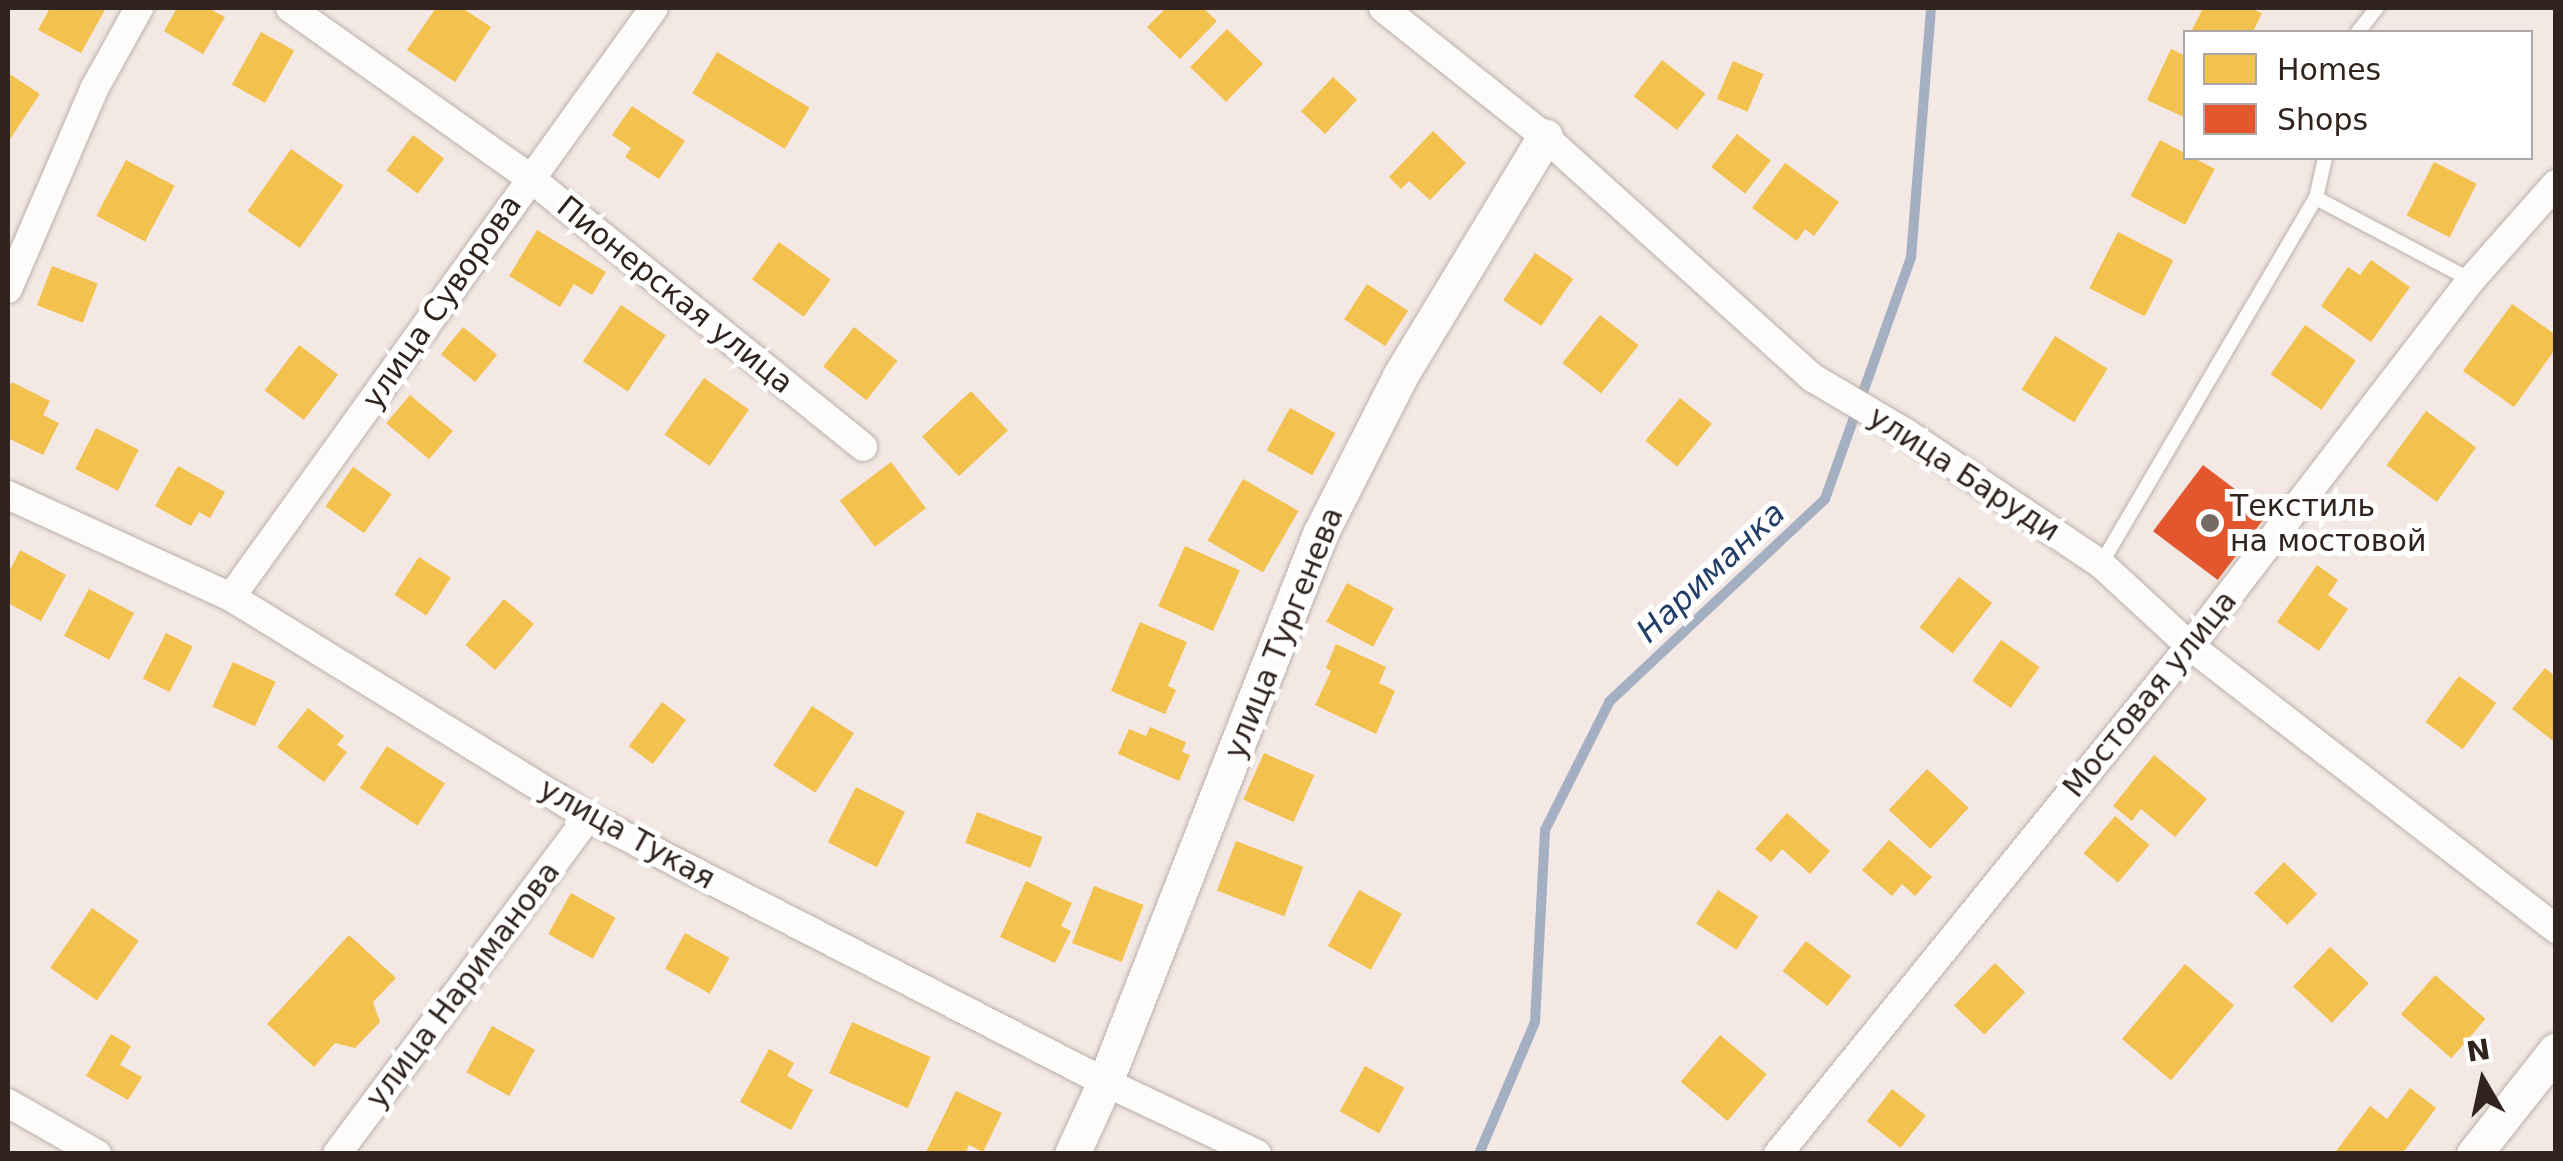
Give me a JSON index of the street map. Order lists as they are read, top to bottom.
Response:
{
  "streets": {
    "street": [
      "Пионерская улица",
      "улица Суворова",
      "улица Баруди",
      "улица Тургенева",
      "Мостовая улица",
      "улица Тукая",
      "улица Нариманова"
    ]
  },
  "crossings": [
    ["Пионерская улица", "улица Суворова"],
    ["улица Суворова", "улица Тукая"],
    ["улица Баруди", "улица Тургенева"],
    ["улица Баруди", "Мостовая улица"],
    ["улица Тургенева", "улица Тукая"],
    ["улица Тукая", "улица Нариманова"]
  ],
  "water": ["Нариманка"],
  "places": ["Текстиль на мостовой"],
  "legend": ["Homes", "Shops"],
  "north": "top"
}
